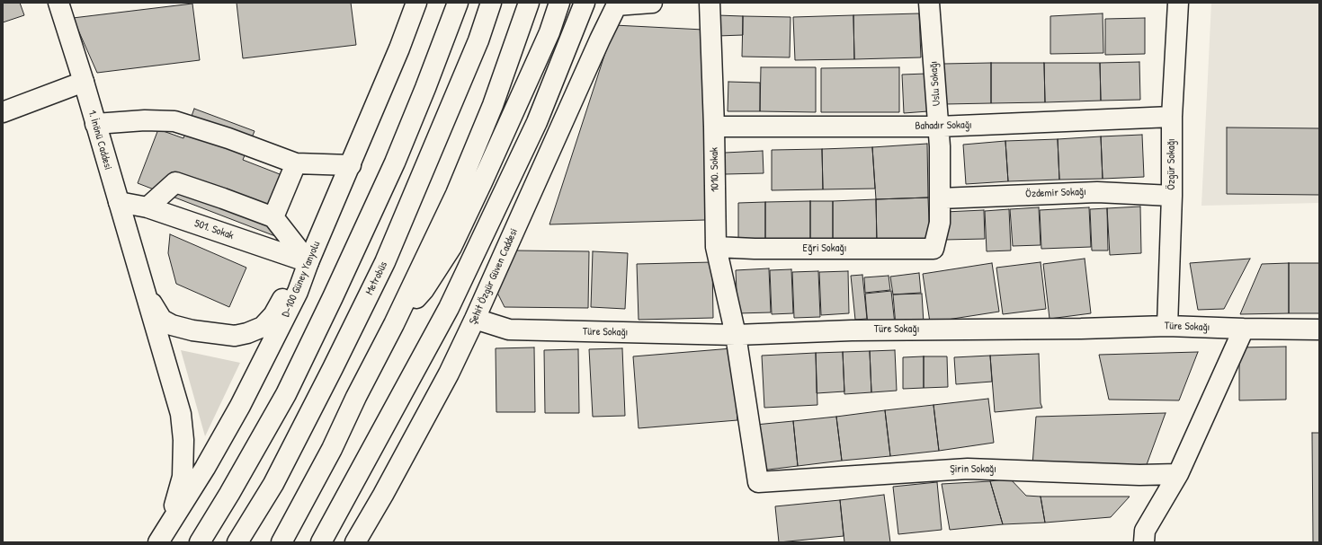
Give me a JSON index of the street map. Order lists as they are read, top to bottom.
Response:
{
  "streets": {
    "main road": [
      "Uslu Sokağı",
      "Bahadır Sokağı",
      "1. İnönü Caddesi",
      "Özgür Sokağı",
      "1010. Sokak",
      "Özdemir Sokağı",
      "501. Sokak",
      "Eğri Sokağı",
      "Şehit Özgür Güven Caddesi",
      "Metrobüs",
      "D-100 Güney Yanyolu",
      "Türe Sokağı",
      "Şirin Sokağı"
    ]
  },
  "crossings": [
    ["Uslu Sokağı", "Bahadır Sokağı"],
    ["Uslu Sokağı", "Özdemir Sokağı"],
    ["Uslu Sokağı", "Eğri Sokağı"],
    ["Bahadır Sokağı", "Özgür Sokağı"],
    ["Bahadır Sokağı", "1010. Sokak"],
    ["1. İnönü Caddesi", "501. Sokak"],
    ["Özgür Sokağı", "Özdemir Sokağı"],
    ["Özgür Sokağı", "Türe Sokağı"],
    ["1010. Sokak", "Eğri Sokağı"],
    ["1010. Sokak", "Türe Sokağı"],
    ["1010. Sokak", "Şirin Sokağı"],
    ["501. Sokak", "D-100 Güney Yanyolu"],
    ["Şehit Özgür Güven Caddesi", "Türe Sokağı"],
    ["Türe Sokağı", "Şirin Sokağı"]
  ]
}
